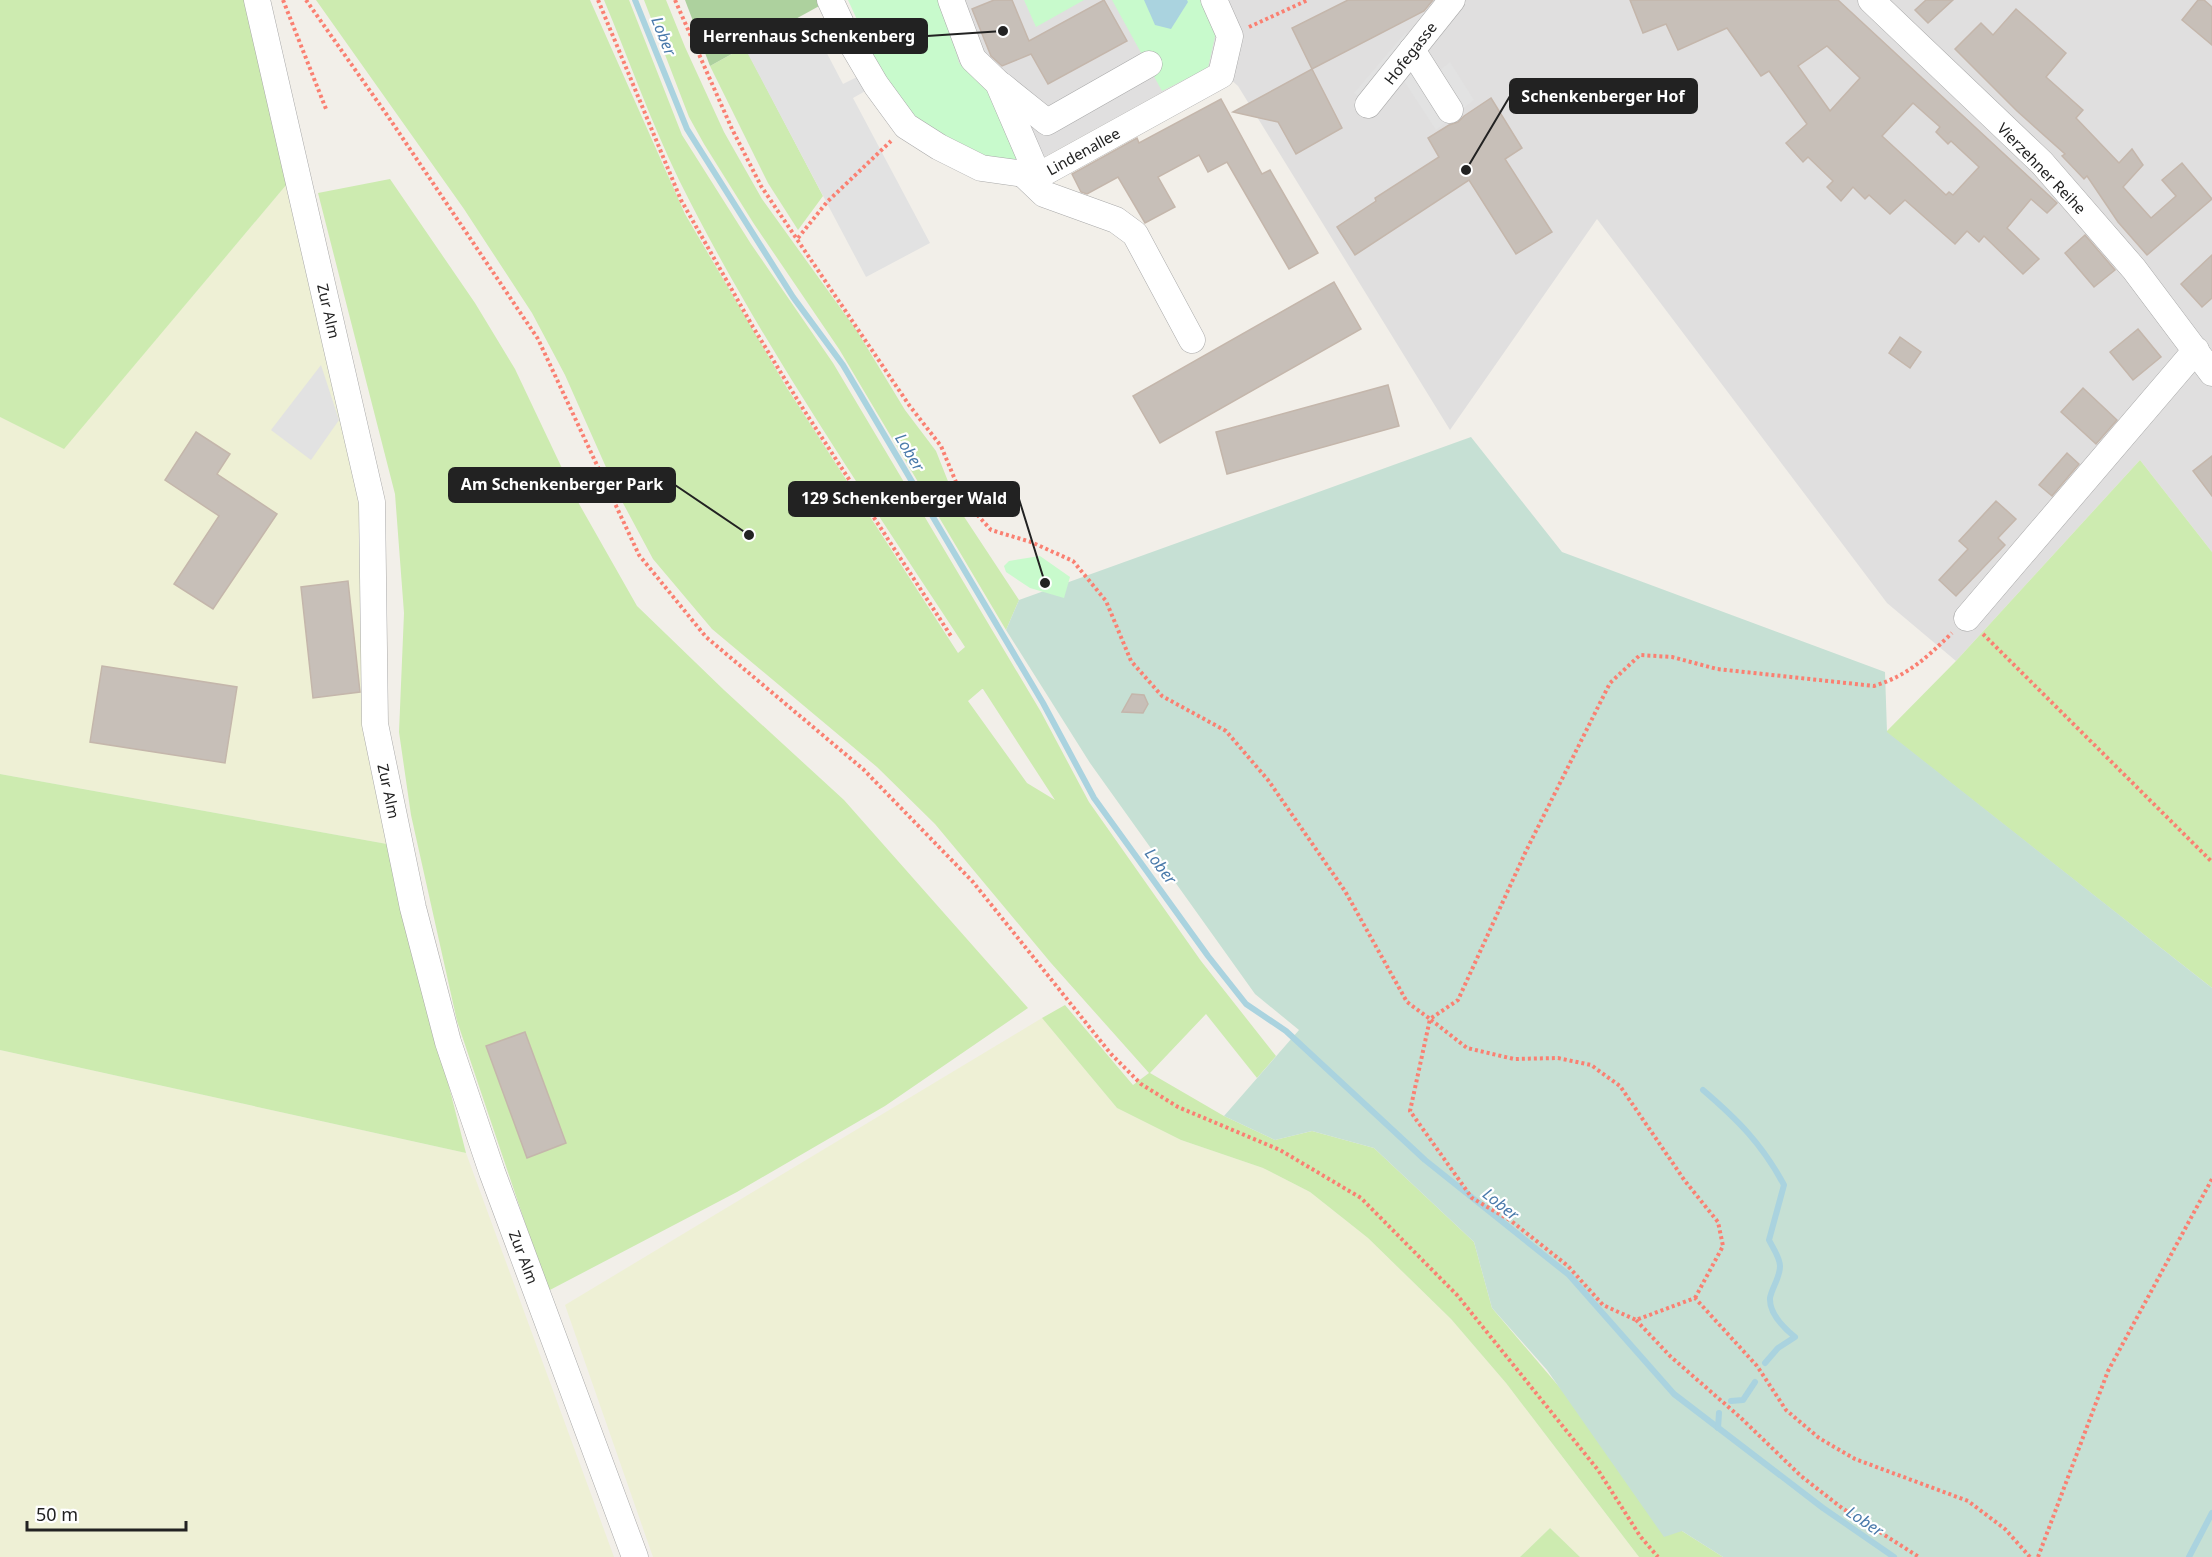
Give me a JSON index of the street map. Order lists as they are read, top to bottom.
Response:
{
  "streets": {
    "street": [
      "Hofegasse",
      "Lindenallee",
      "Vierzehner Reihe",
      "Zur Alm"
    ]
  },
  "water": ["Lober"],
  "places": [
    "Herrenhaus Schenkenberg",
    "Schenkenberger Hof",
    "Am Schenkenberger Park",
    "129 Schenkenberger Wald"
  ],
  "scale_bar": "50 m"
}
